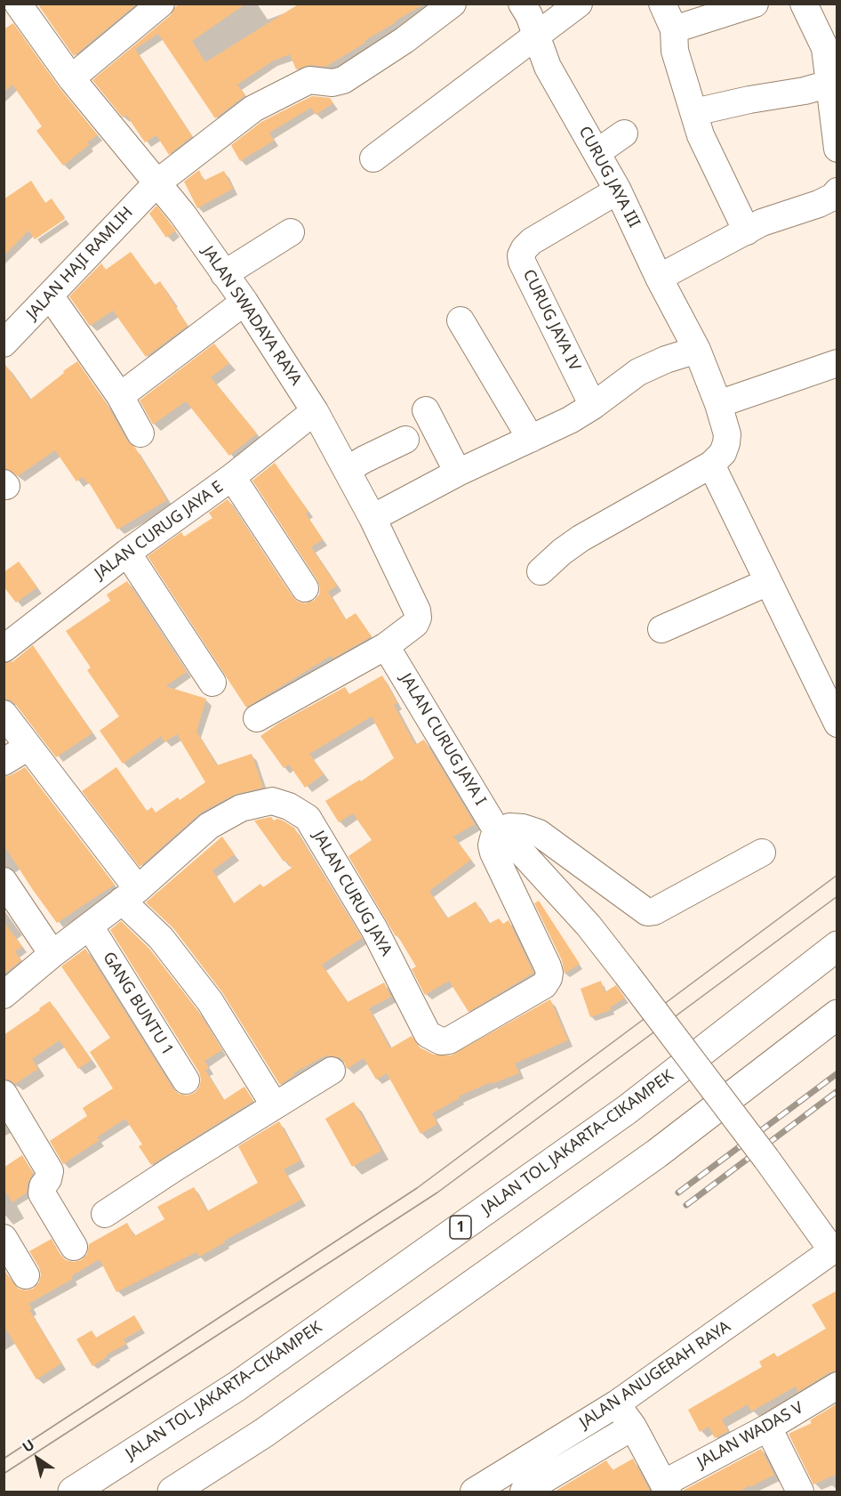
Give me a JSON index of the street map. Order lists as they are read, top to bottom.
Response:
{
  "streets": {
    "highway": ["JALAN TOL JAKARTA–CIKAMPEK", "1"],
    "street": [
      "CURUG JAYA III",
      "JALAN HAJI RAMLIH",
      "JALAN SWADAYA RAYA",
      "CURUG JAYA IV",
      "JALAN CURUG JAYA E",
      "JALAN CURUG JAYA I",
      "JALAN CURUG JAYA",
      "GANG BUNTU 1",
      "JALAN ANUGERAH RAYA",
      "JALAN WADAS V"
    ]
  },
  "crossings": [
    ["CURUG JAYA III", "CURUG JAYA IV"],
    ["JALAN HAJI RAMLIH", "JALAN SWADAYA RAYA"],
    ["JALAN SWADAYA RAYA", "JALAN CURUG JAYA E"],
    ["JALAN SWADAYA RAYA", "JALAN CURUG JAYA I"],
    ["JALAN CURUG JAYA I", "JALAN CURUG JAYA"],
    ["JALAN CURUG JAYA", "GANG BUNTU 1"]
  ],
  "north": "top left"
}
